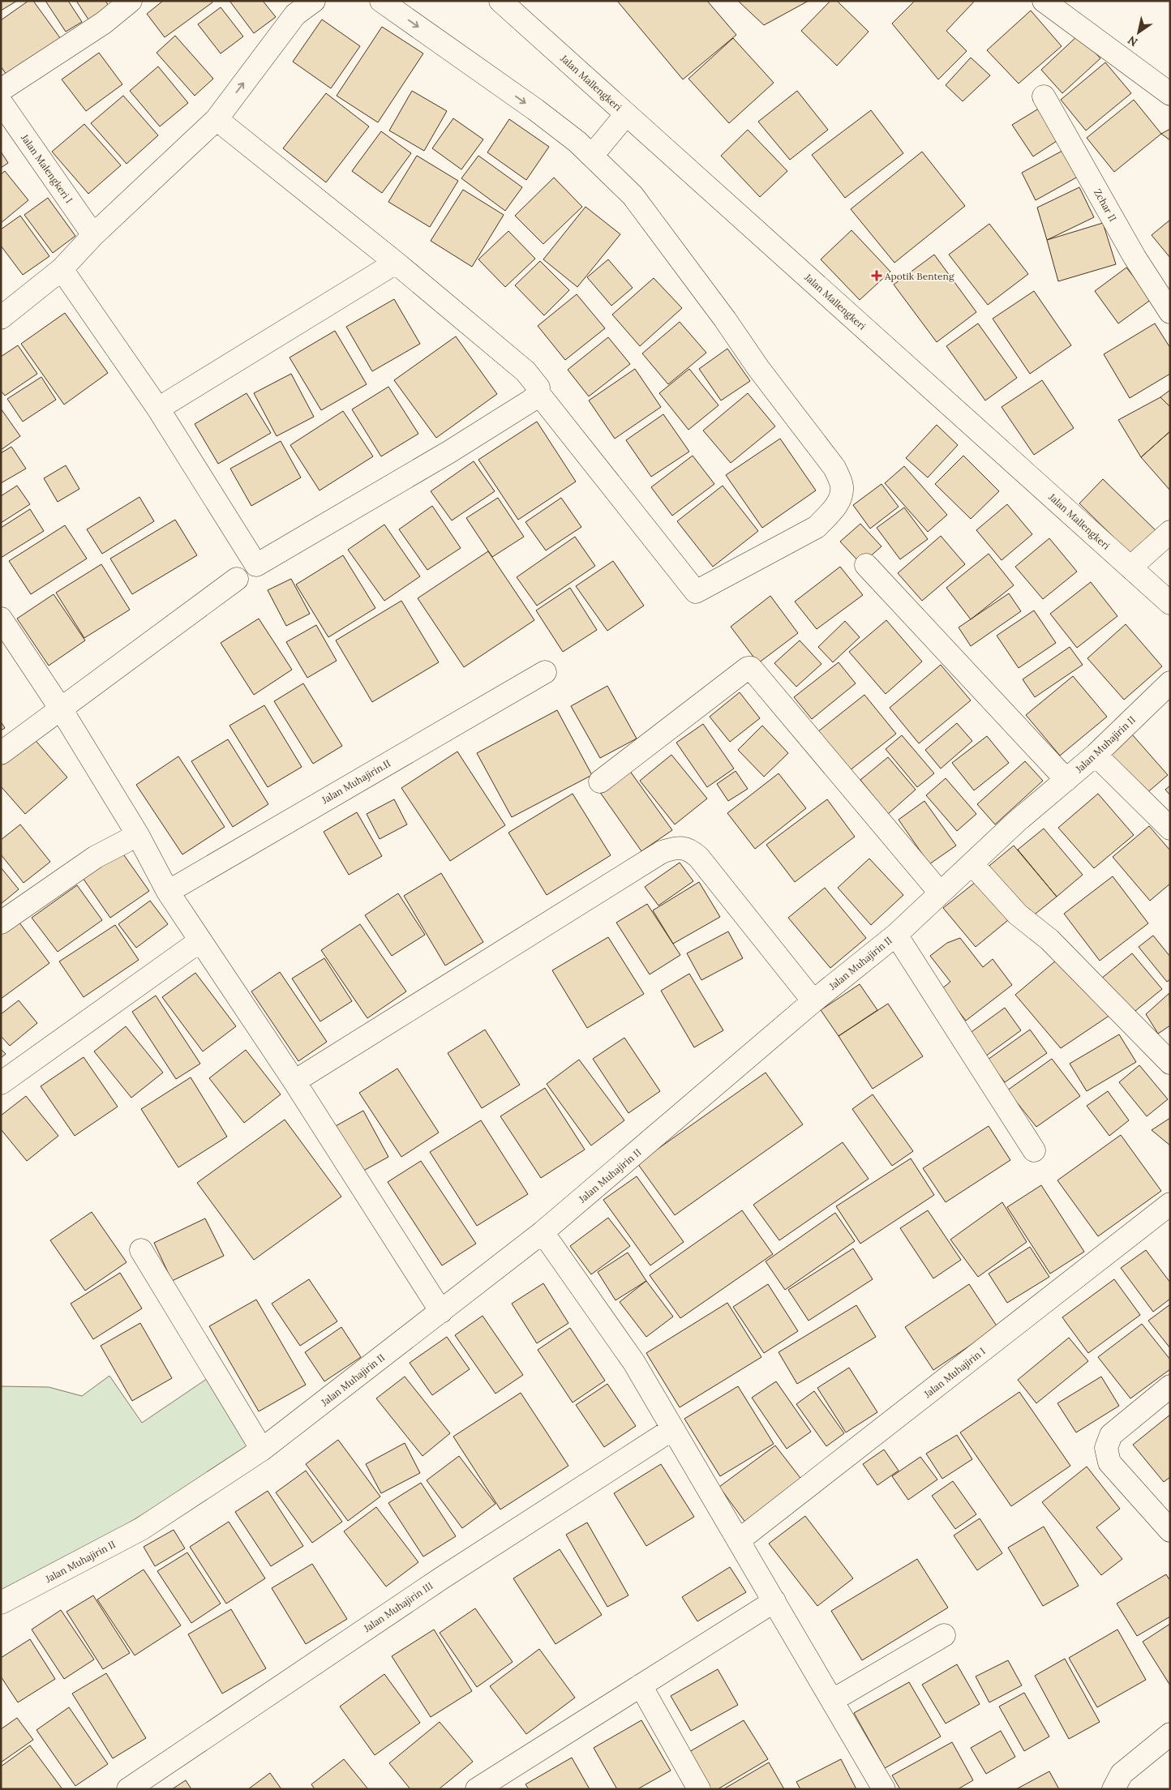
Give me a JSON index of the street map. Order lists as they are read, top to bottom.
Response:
{
  "streets": {
    "street": [
      "Jalan Mallengkeri",
      "Jalan Malengkeri I",
      "Zchar II",
      "Jalan Muhajirin II",
      "Jalan Muhajirin.II",
      "Jalan Muhajirin I",
      "Jalan Muhajirin III"
    ]
  },
  "places": {
    "health": ["Apotik Benteng"]
  },
  "north": "bottom left"
}
